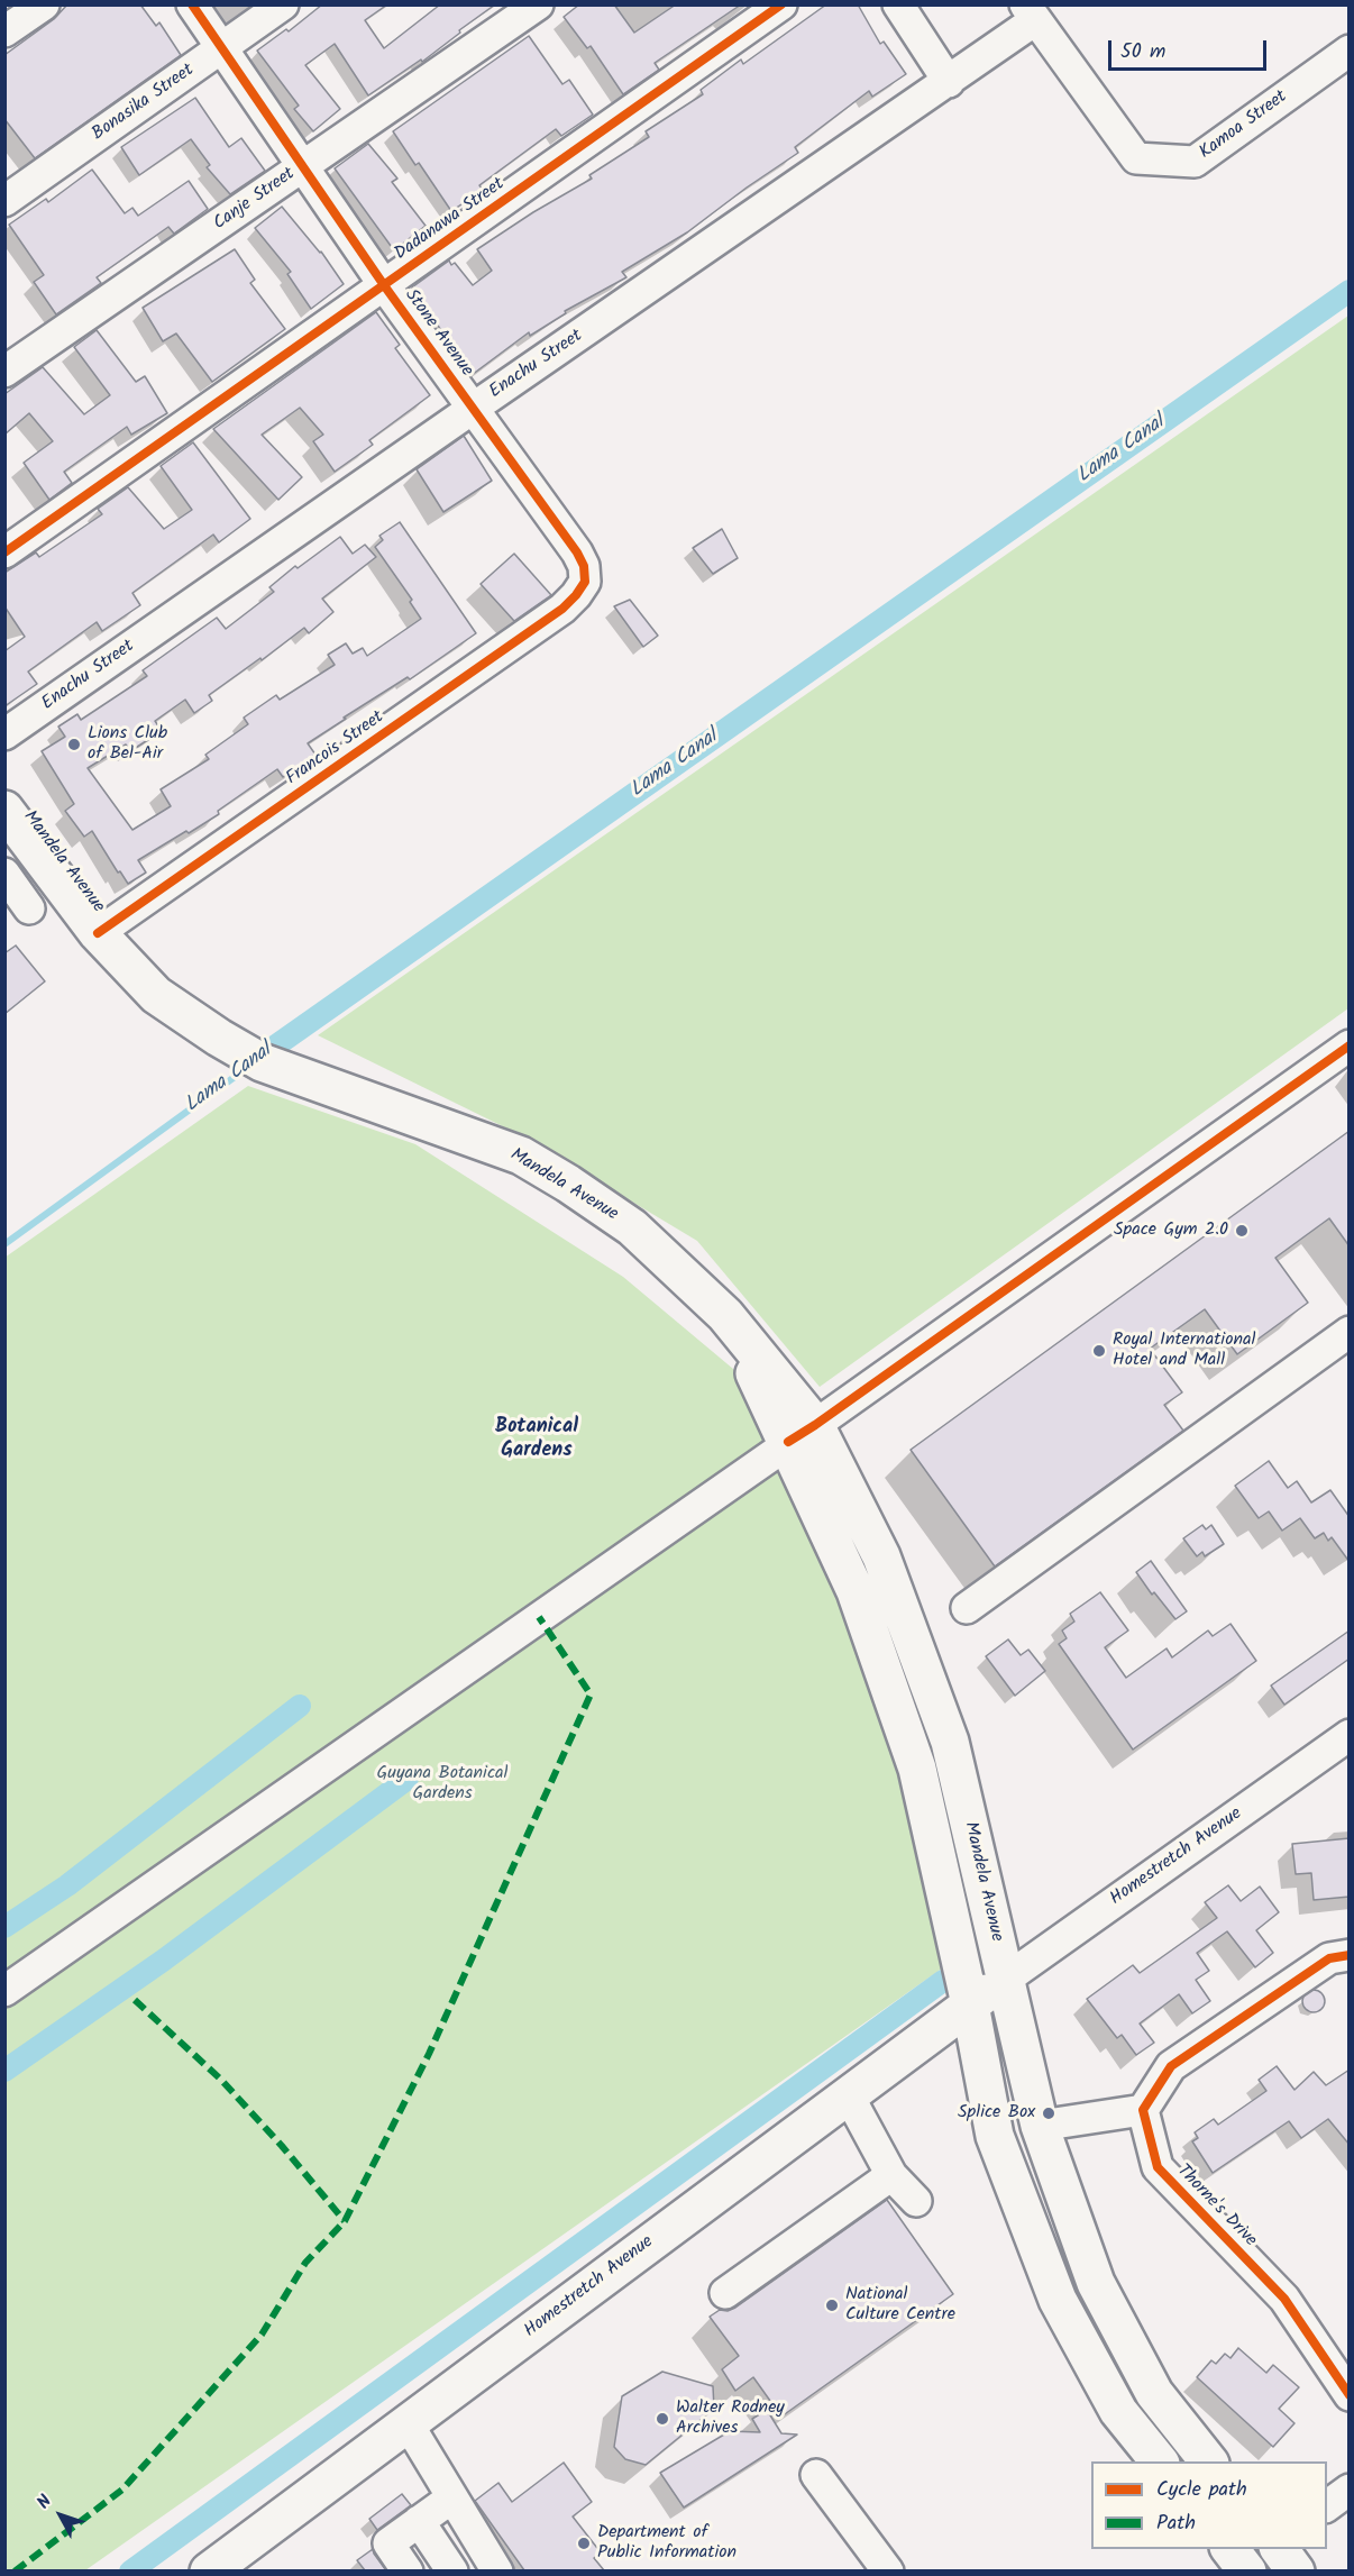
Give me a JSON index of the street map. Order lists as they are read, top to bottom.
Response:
{
  "streets": {
    "main road": ["Mandela Avenue", "Homestretch Avenue"],
    "street": [
      "Bonasika Street",
      "Kamoa Street",
      "Canje Street",
      "Dadanawa Street",
      "Stone Avenue",
      "Enachu Street",
      "Francois Street",
      "Thorne's Drive"
    ]
  },
  "crossings": [
    ["Bonasika Street", "Stone Avenue"],
    ["Kamoa Street", "Enachu Street"],
    ["Canje Street", "Stone Avenue"],
    ["Dadanawa Street", "Stone Avenue"],
    ["Stone Avenue", "Enachu Street"],
    ["Stone Avenue", "Francois Street"],
    ["Francois Street", "Mandela Avenue"],
    ["Mandela Avenue", "Homestretch Avenue"]
  ],
  "districts": ["Botanical Gardens"],
  "water": ["Lama Canal"],
  "parks": ["Guyana Botanical Gardens"],
  "places": [
    "Lions Club of Bel-Air",
    "Space Gym 2.0",
    "Royal International Hotel and Mall",
    "Splice Box",
    "National Culture Centre",
    "Walter Rodney Archives",
    "Department of Public Information"
  ],
  "legend": ["Cycle path", "Path"],
  "scale_bar": "50 m",
  "north": "top left"
}
